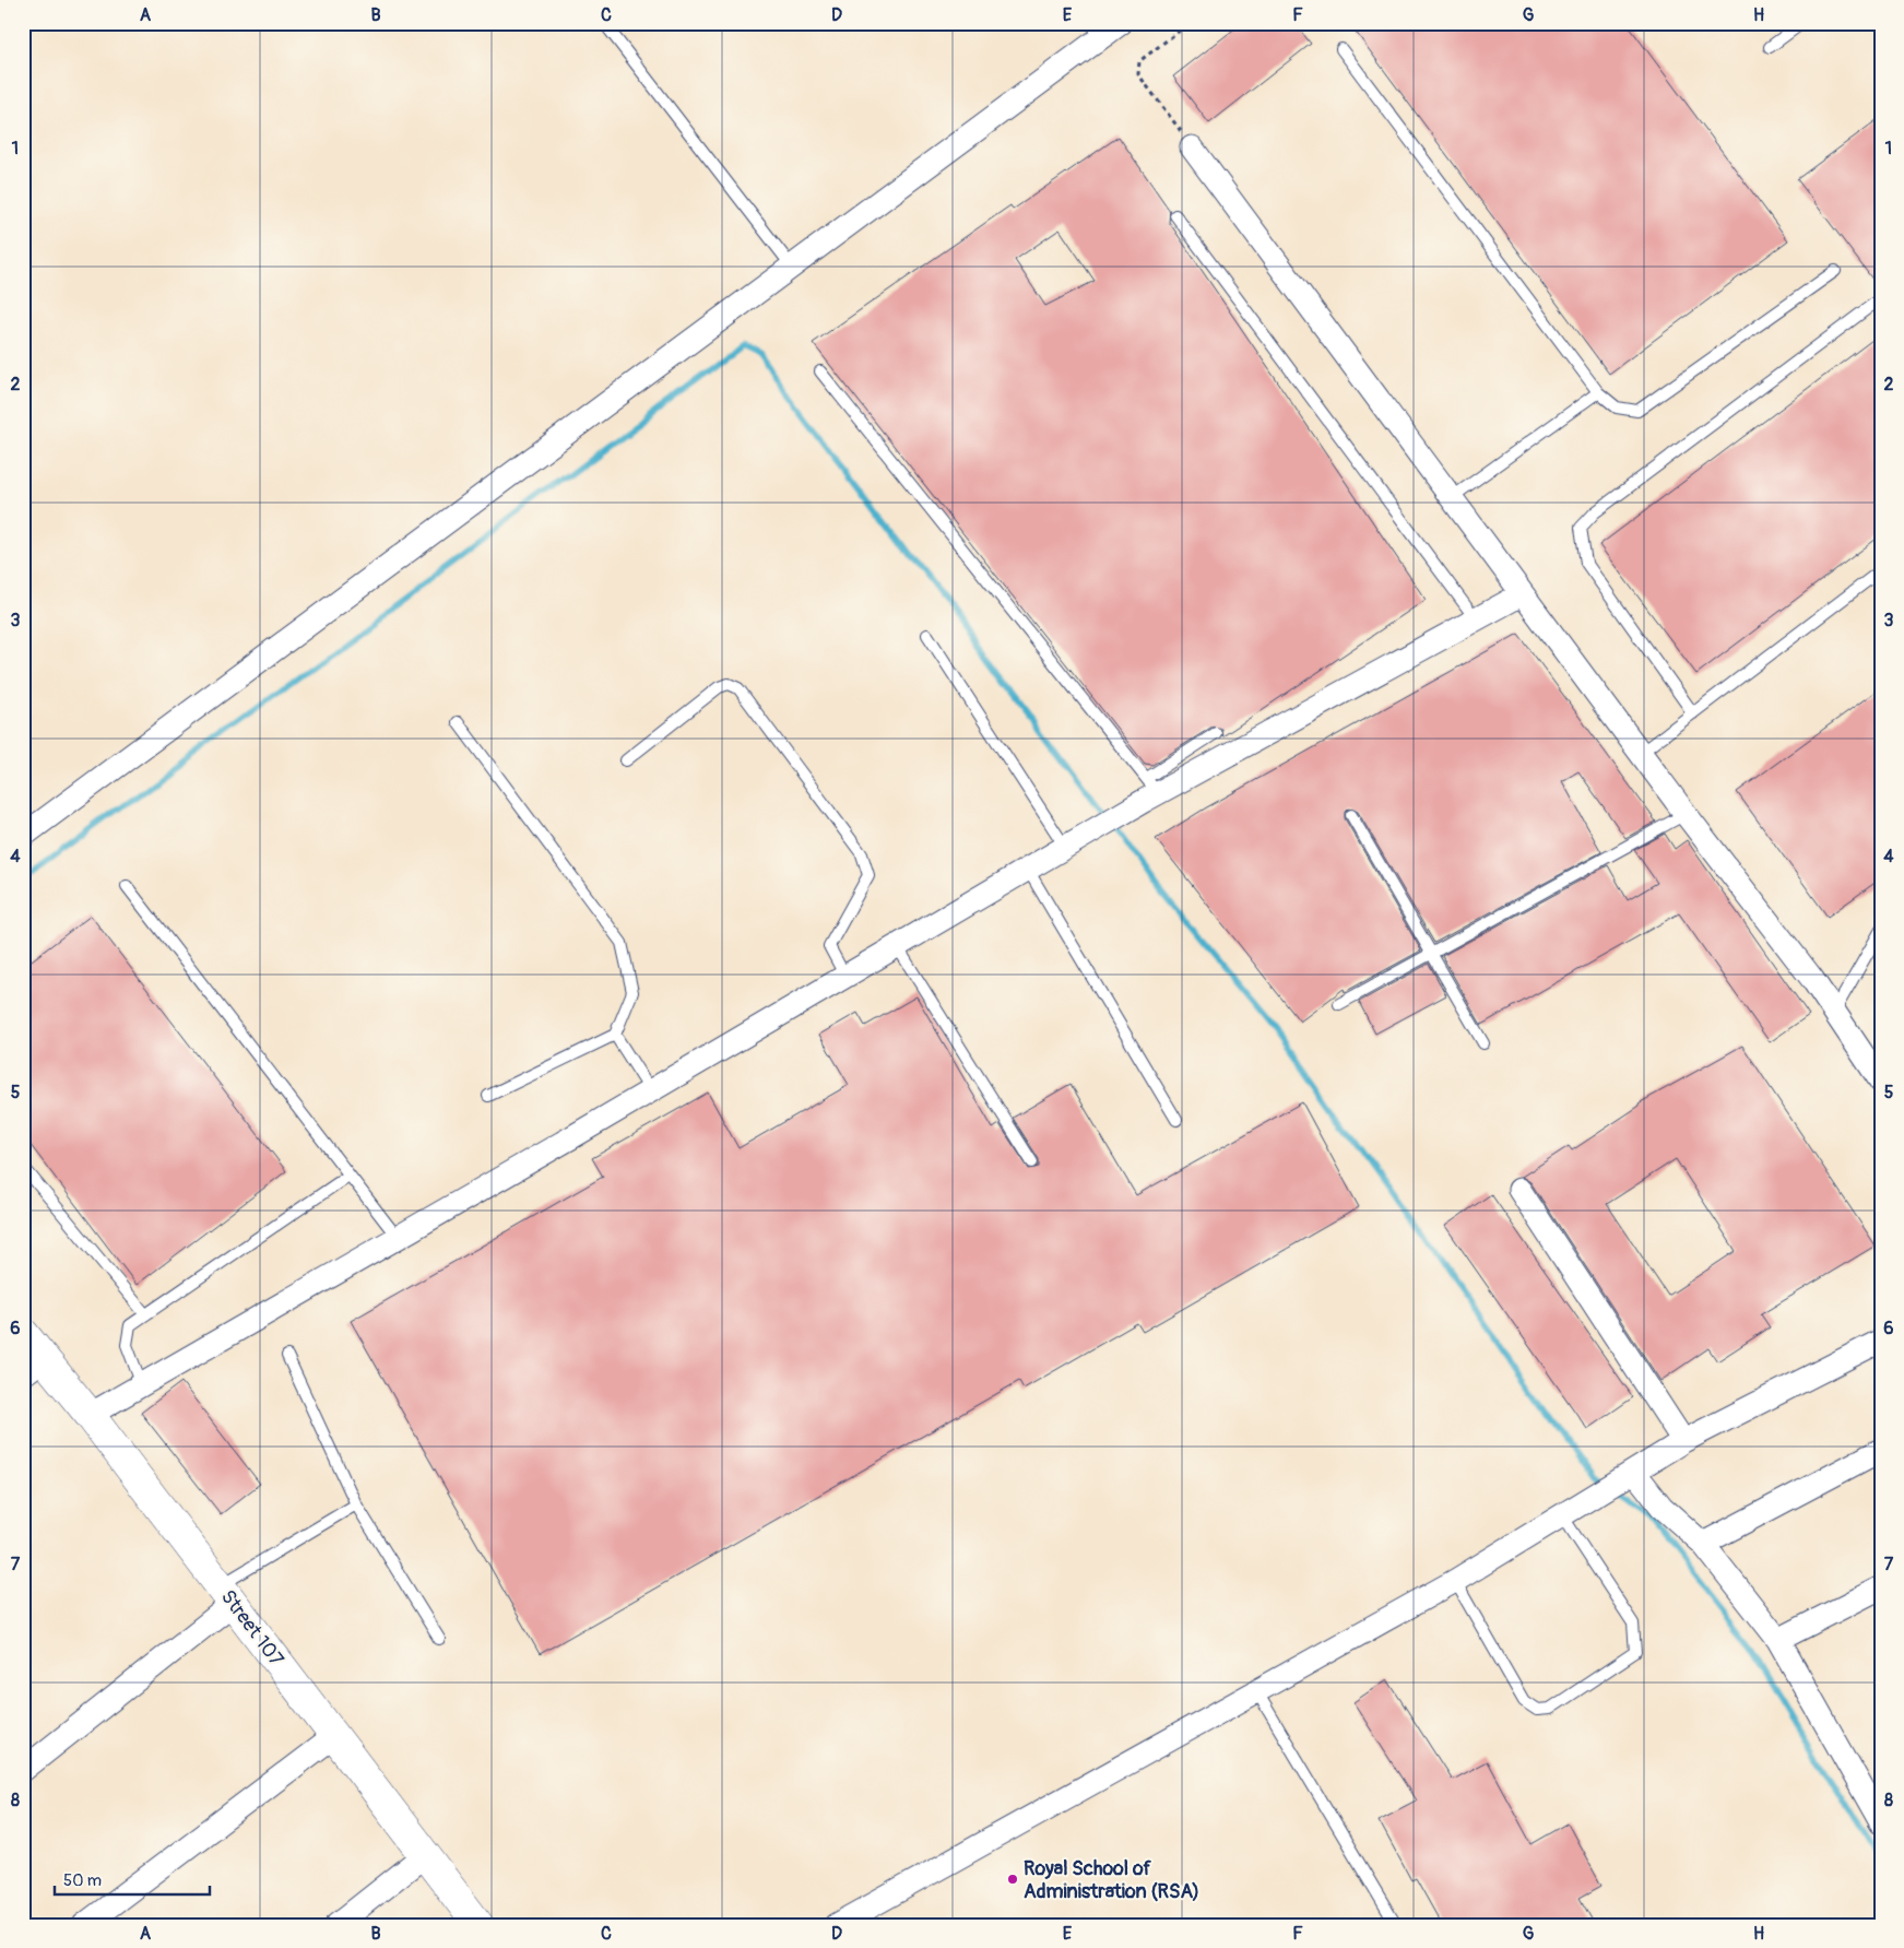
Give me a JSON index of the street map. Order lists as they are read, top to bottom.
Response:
{
  "streets": {
    "street": ["Street 107"]
  },
  "places": ["Royal School of Administration (RSA)"],
  "scale_bar": "50 m",
  "grid": {
    "columns": [
      "A",
      "B",
      "C",
      "D",
      "E",
      "F",
      "G",
      "H"
    ],
    "rows": [
      "1",
      "2",
      "3",
      "4",
      "5",
      "6",
      "7",
      "8"
    ]
  }
}
